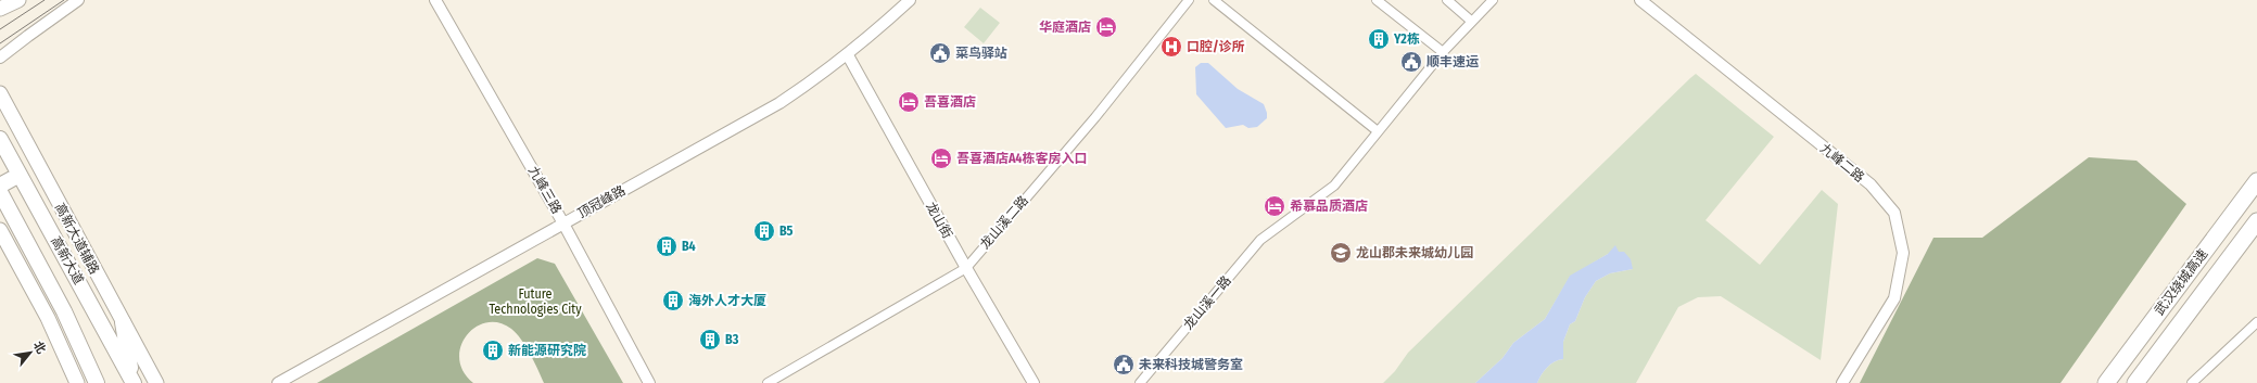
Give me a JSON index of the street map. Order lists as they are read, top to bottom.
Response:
{
  "streets": {
    "highway": ["高新大道", "武汉绕城高速"],
    "main road": ["高新大道辅路"],
    "street": [
      "九峰二路",
      "九峰三路",
      "顶冠峰路",
      "龙山街",
      "龙山溪二路",
      "龙山溪一路"
    ]
  },
  "crossings": [
    ["九峰三路", "顶冠峰路"],
    ["顶冠峰路", "龙山街"],
    ["龙山街", "龙山溪二路"]
  ],
  "parks": ["Future Technologies City"],
  "places": {
    "hotel": [
      "华庭酒店",
      "吾喜酒店",
      "吾喜酒店A4栋客房入口",
      "希慕品质酒店"
    ],
    "building": [
      "Y2栋",
      "B5",
      "B4",
      "海外人才大厦",
      "B3",
      "新能源研究院"
    ],
    "hospital": ["口腔/诊所"],
    "public building": ["菜鸟驿站", "顺丰速运", "未来科技城警务室"],
    "school or university": ["龙山郡未来城幼儿园"]
  },
  "north": "top right"
}
